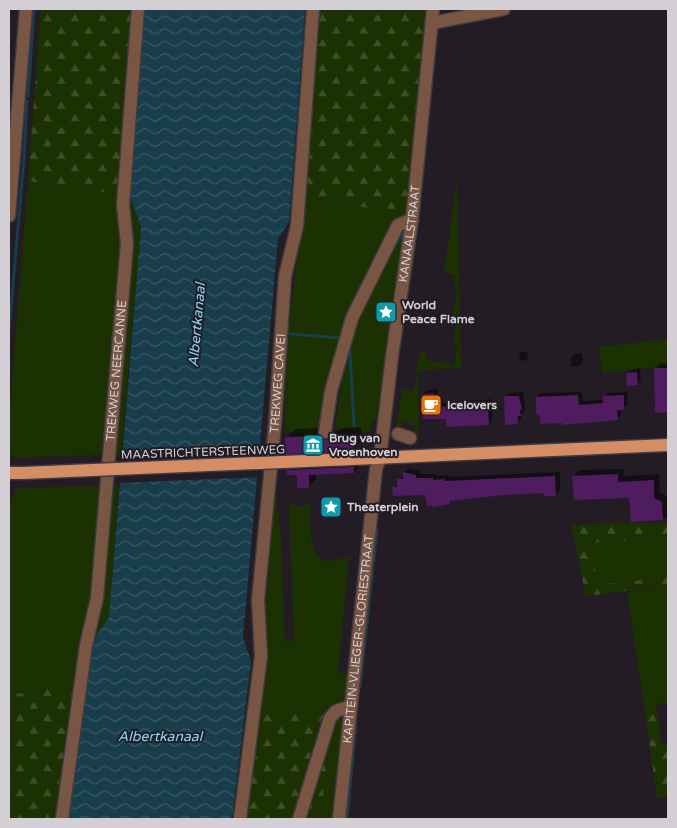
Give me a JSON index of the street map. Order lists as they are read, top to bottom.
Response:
{
  "streets": {
    "main road": ["MAASTRICHTERSTEENWEG"],
    "street": [
      "KANAALSTRAAT",
      "TREKWEG NEERCANNE",
      "TREKWEG CAVEI",
      "KAPITEIN-VLIEGER-GLORIESTRAAT"
    ]
  },
  "crossings": [
    ["KANAALSTRAAT", "MAASTRICHTERSTEENWEG"],
    ["KANAALSTRAAT", "KAPITEIN-VLIEGER-GLORIESTRAAT"],
    ["MAASTRICHTERSTEENWEG", "KAPITEIN-VLIEGER-GLORIESTRAAT"]
  ],
  "water": ["Albertkanaal"],
  "places": {
    "place": ["World Peace Flame", "Theaterplein"],
    "cafe": ["Icelovers"],
    "museum": ["Brug van Vroenhoven"]
  }
}
